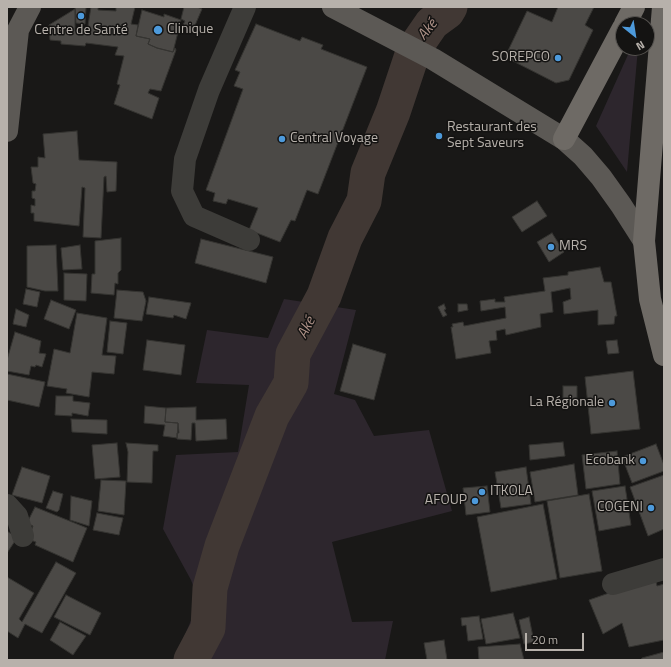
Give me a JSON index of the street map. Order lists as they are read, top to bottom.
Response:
{
  "water": ["Aké"],
  "places": [
    "Centre de Santé",
    "Clinique",
    "SOREPCO",
    "Restaurant des Sept Saveurs",
    "Central Voyage",
    "MRS",
    "La Régionale",
    "Ecobank",
    "ITKOLA",
    "AFOUP",
    "COGENI"
  ],
  "scale_bar": "20 m",
  "north": "bottom right"
}
